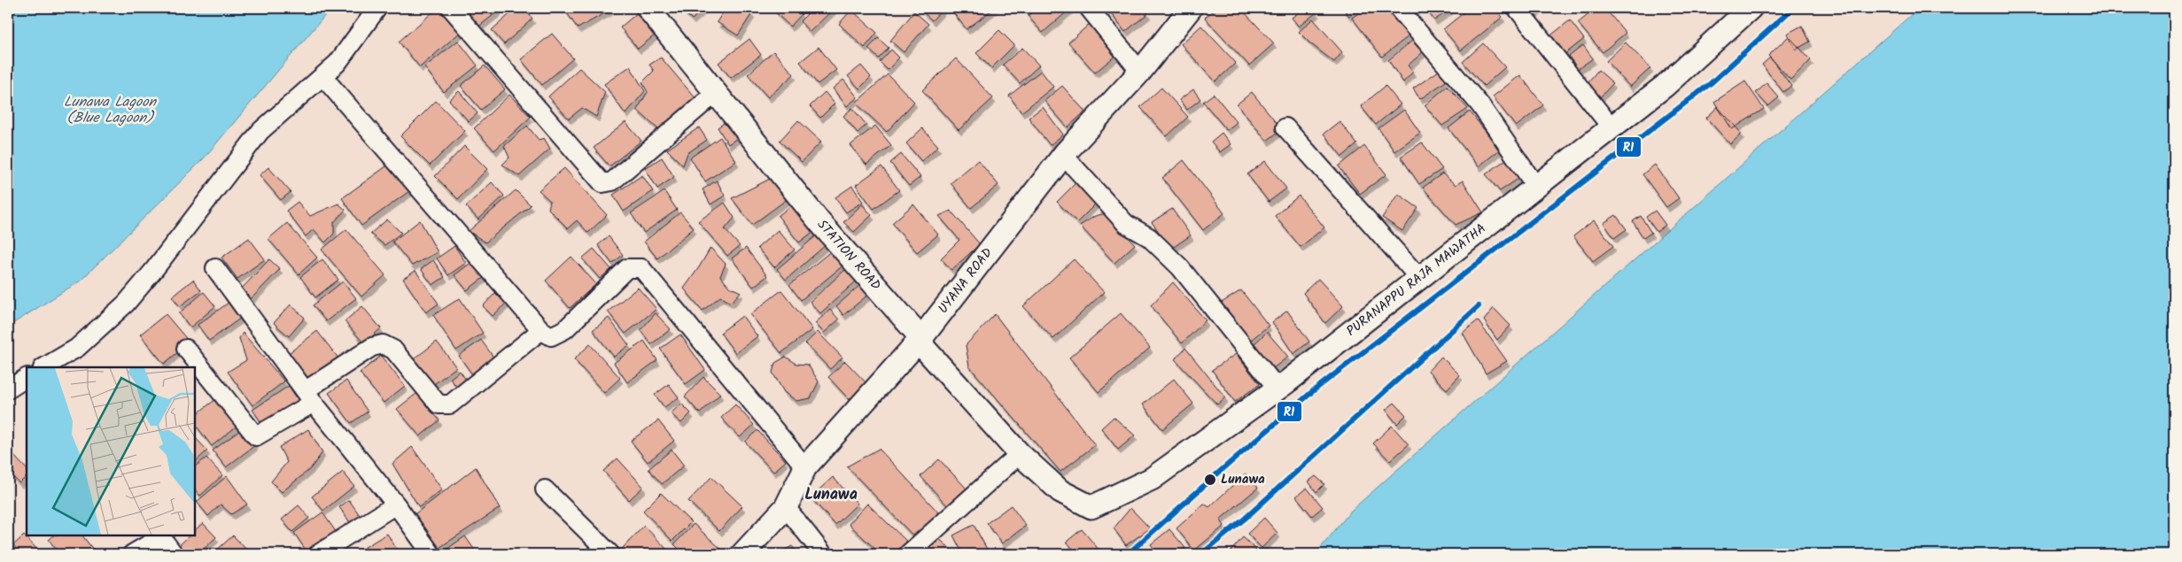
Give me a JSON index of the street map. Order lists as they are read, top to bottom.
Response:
{
  "streets": {
    "street": ["STATION ROAD", "PURANAPPU RAJA MAWATHA", "UYANA ROAD"]
  },
  "crossings": [
    ["STATION ROAD", "PURANAPPU RAJA MAWATHA"],
    ["STATION ROAD", "UYANA ROAD"]
  ],
  "districts": ["Lunawa"],
  "water": ["Lunawa Lagoon (Blue Lagoon)"],
  "places": ["Lunawa"],
  "lines": ["transit line R1"]
}
